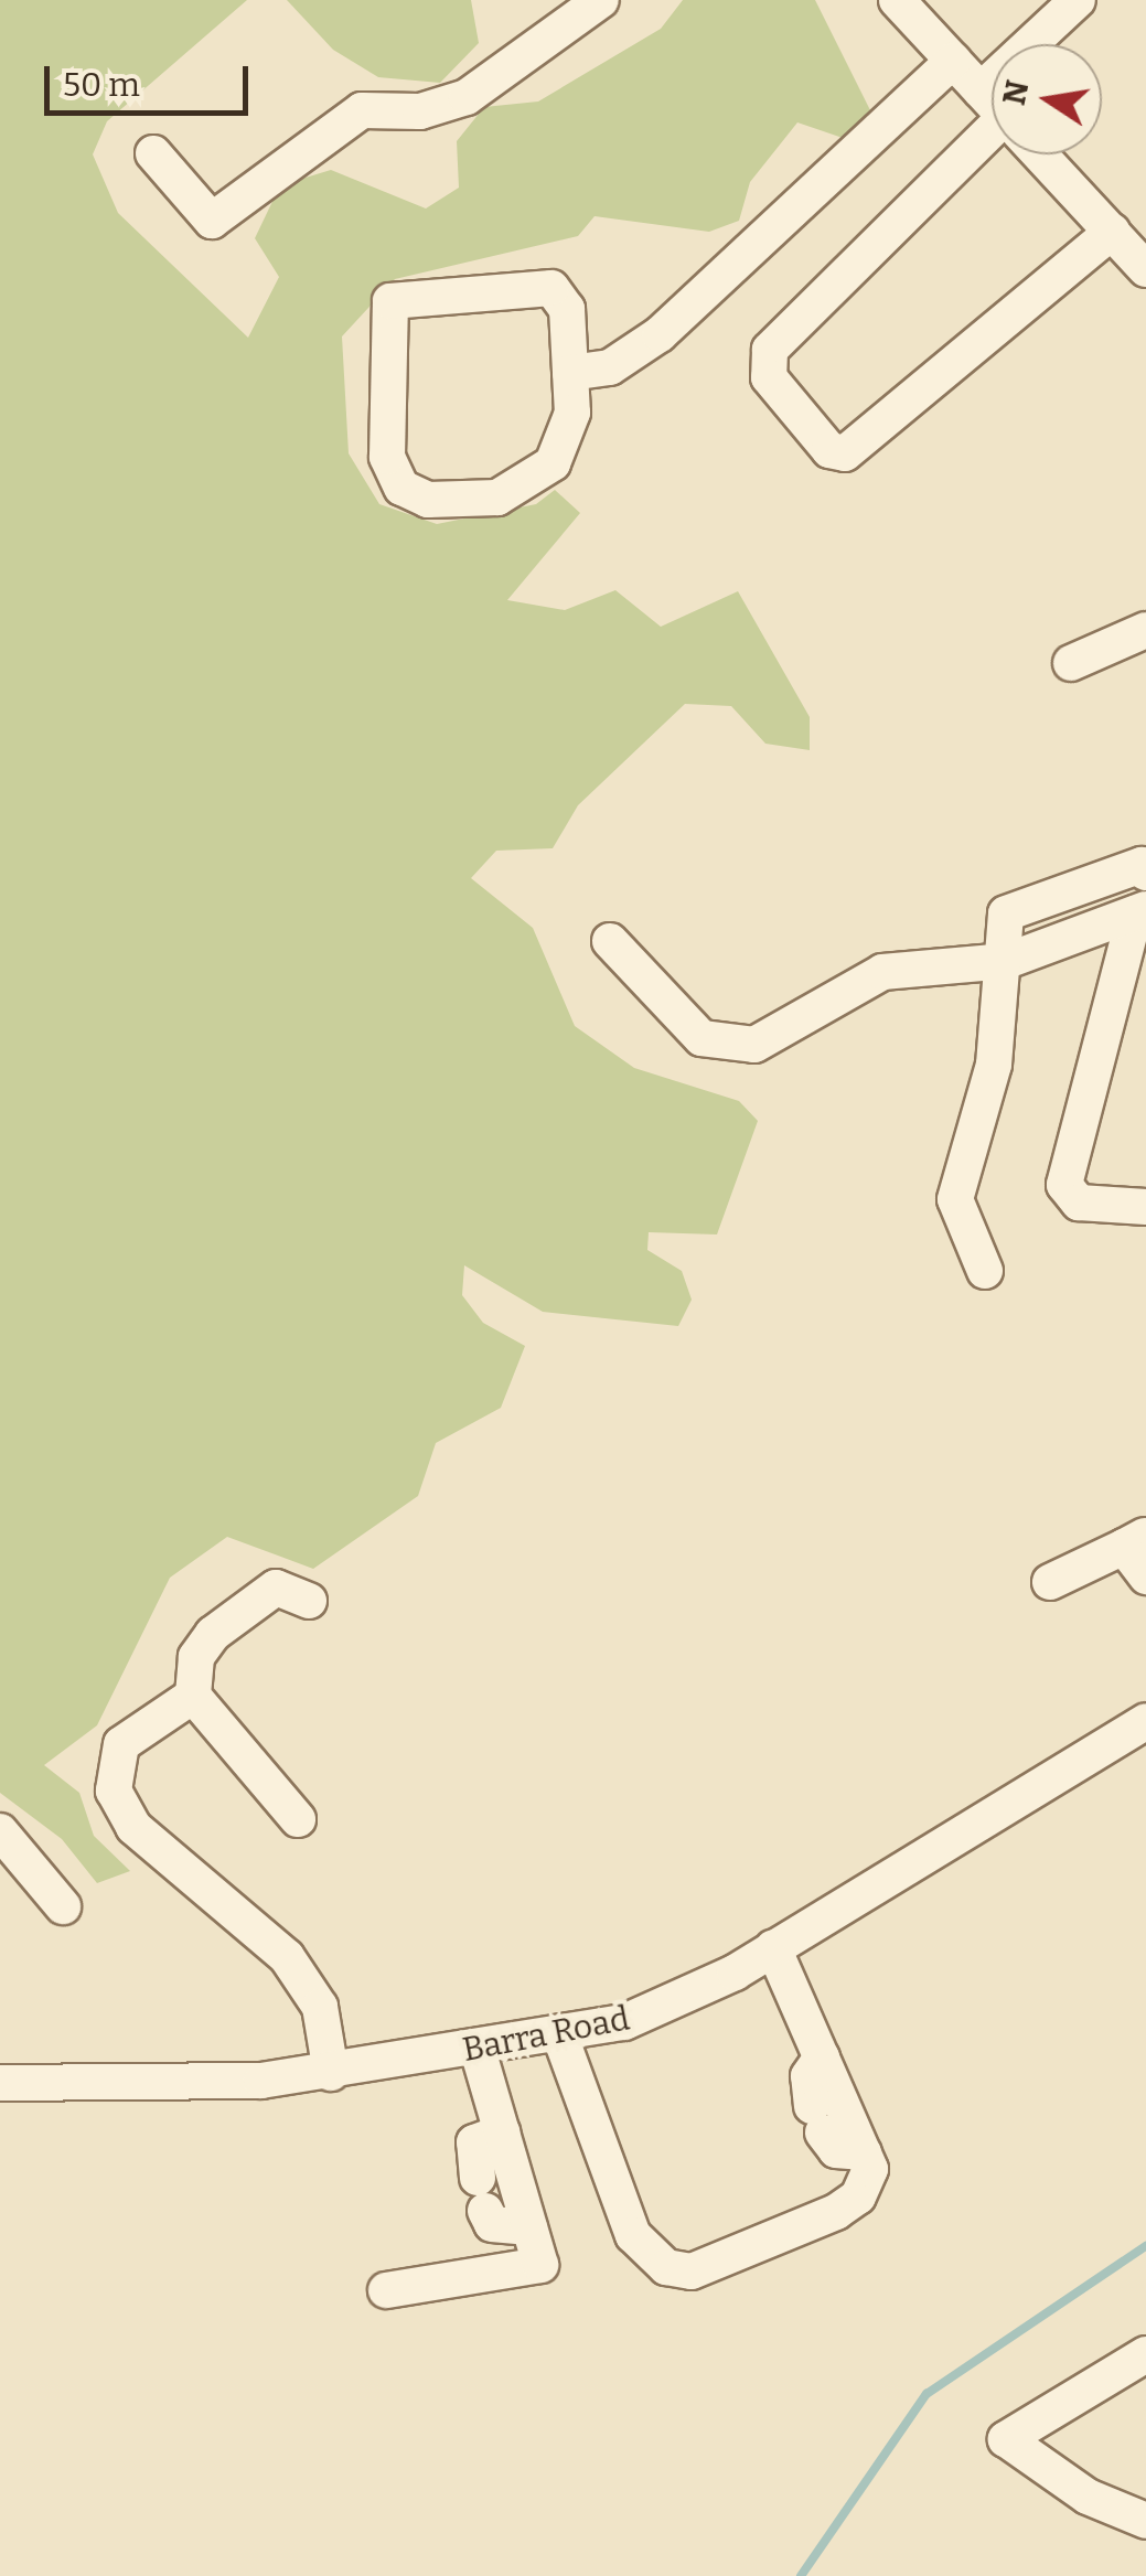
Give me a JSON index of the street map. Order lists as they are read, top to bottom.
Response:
{
  "streets": {
    "street": ["Barra Road"]
  },
  "scale_bar": "50 m",
  "north": "left"
}
